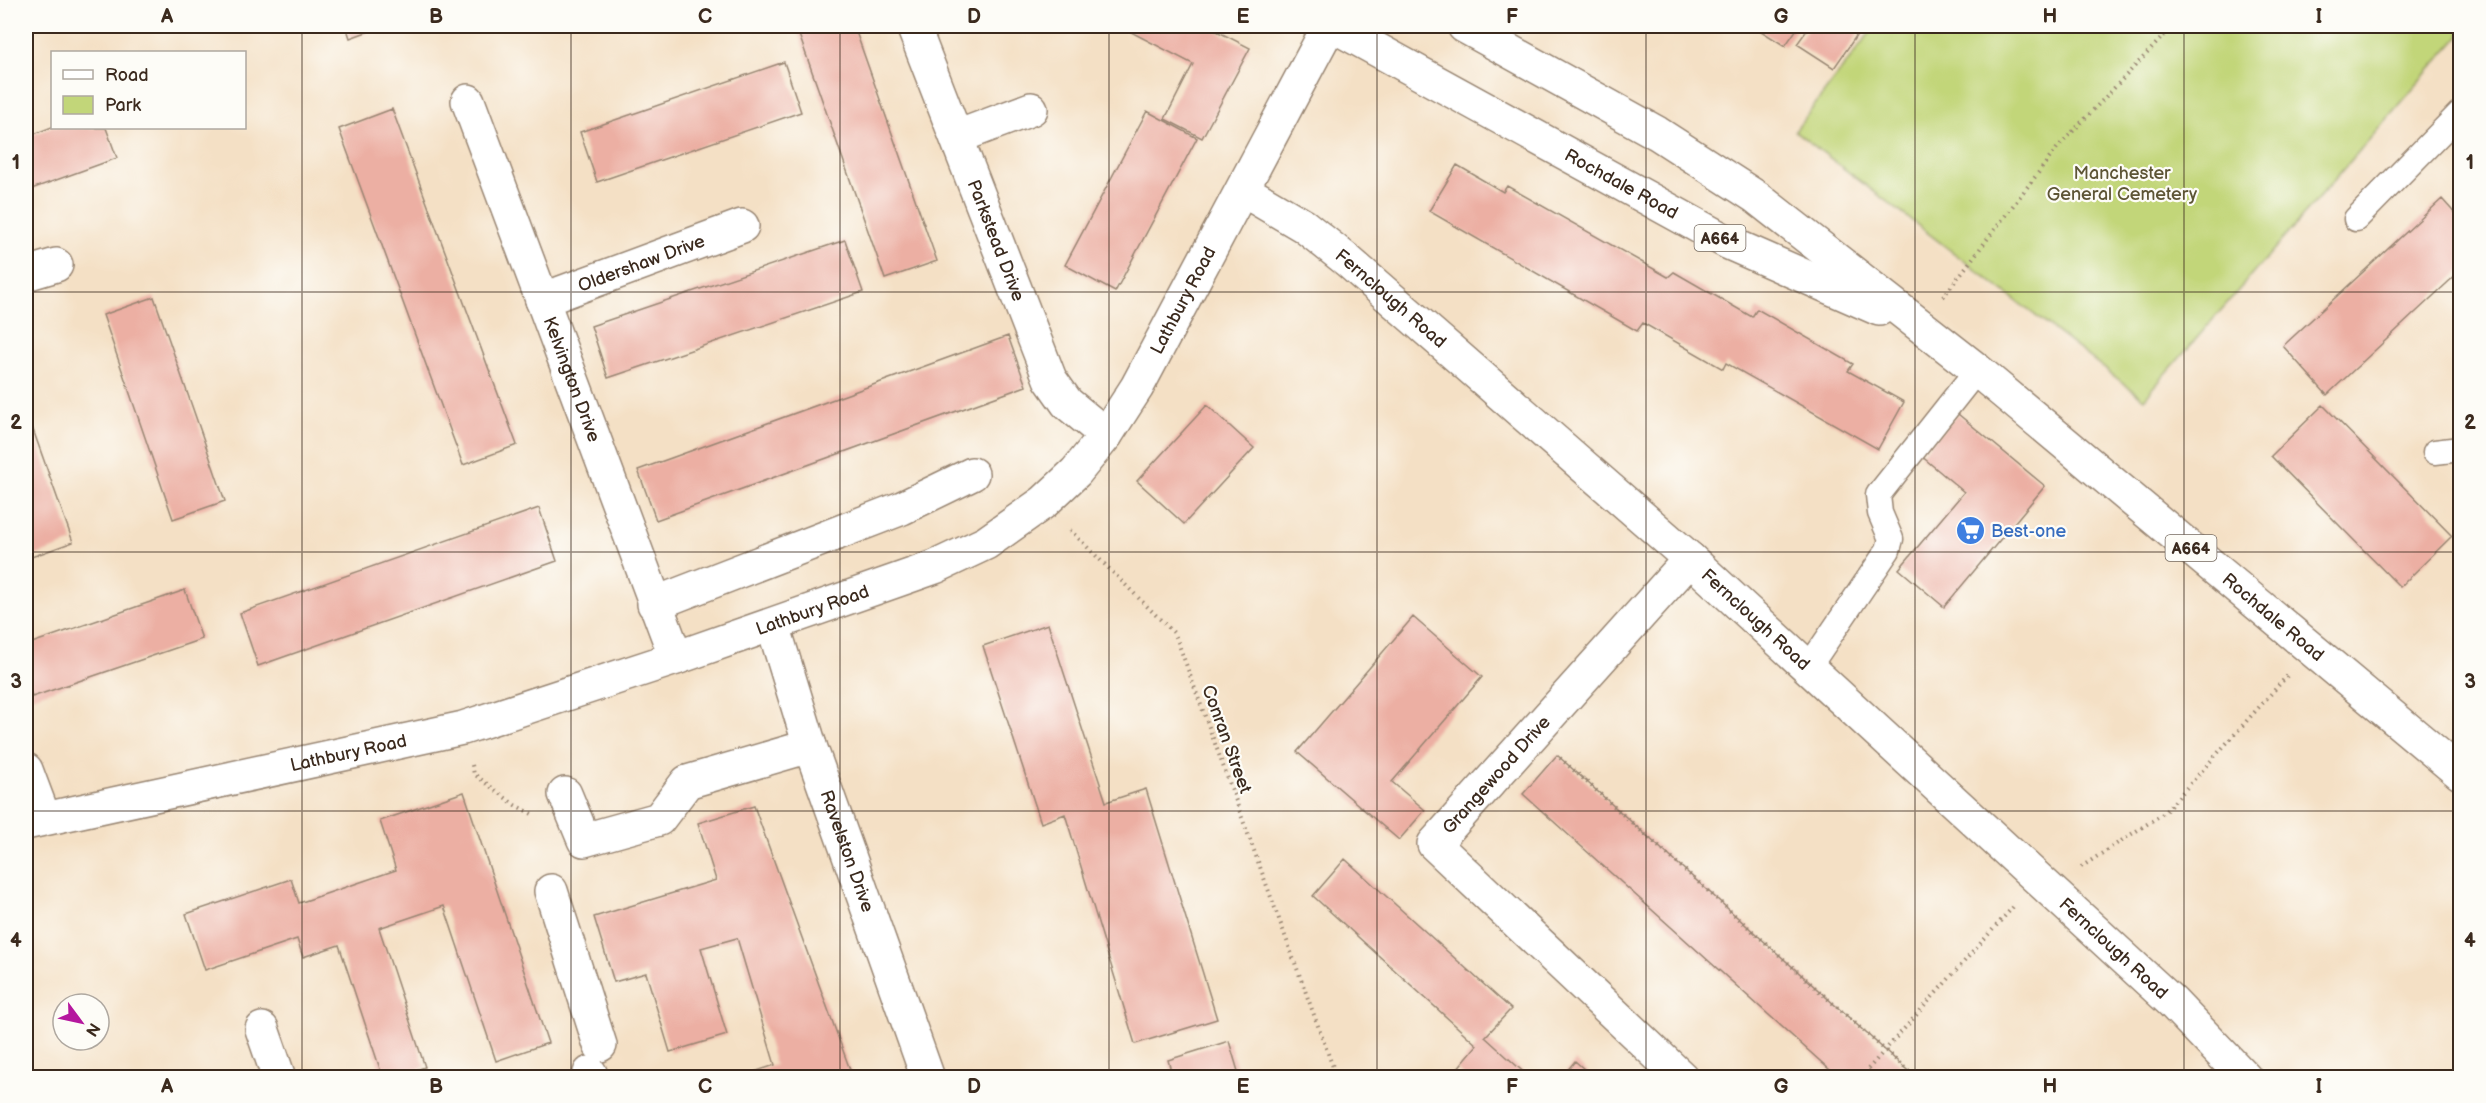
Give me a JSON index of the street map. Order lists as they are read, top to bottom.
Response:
{
  "streets": {
    "street": [
      "Rochdale Road",
      "A664",
      "Parkstead Drive",
      "Oldershaw Drive",
      "Fernclough Road",
      "Lathbury Road",
      "Kelvington Drive",
      "Grangewood Drive",
      "Ravelston Drive"
    ],
    "path": ["Conran Street"]
  },
  "crossings": [
    ["Parkstead Drive", "Lathbury Road"],
    ["Oldershaw Drive", "Kelvington Drive"],
    ["Fernclough Road", "Lathbury Road"],
    ["Fernclough Road", "Grangewood Drive"],
    ["Lathbury Road", "Kelvington Drive"],
    ["Lathbury Road", "Ravelston Drive"]
  ],
  "parks": ["Manchester General Cemetery"],
  "places": {
    "supermarket": ["Best-one"]
  },
  "legend": ["Road", "Park"],
  "north": "bottom right",
  "grid": {
    "columns": [
      "A",
      "B",
      "C",
      "D",
      "E",
      "F",
      "G",
      "H",
      "I"
    ],
    "rows": [
      "1",
      "2",
      "3",
      "4"
    ]
  }
}
